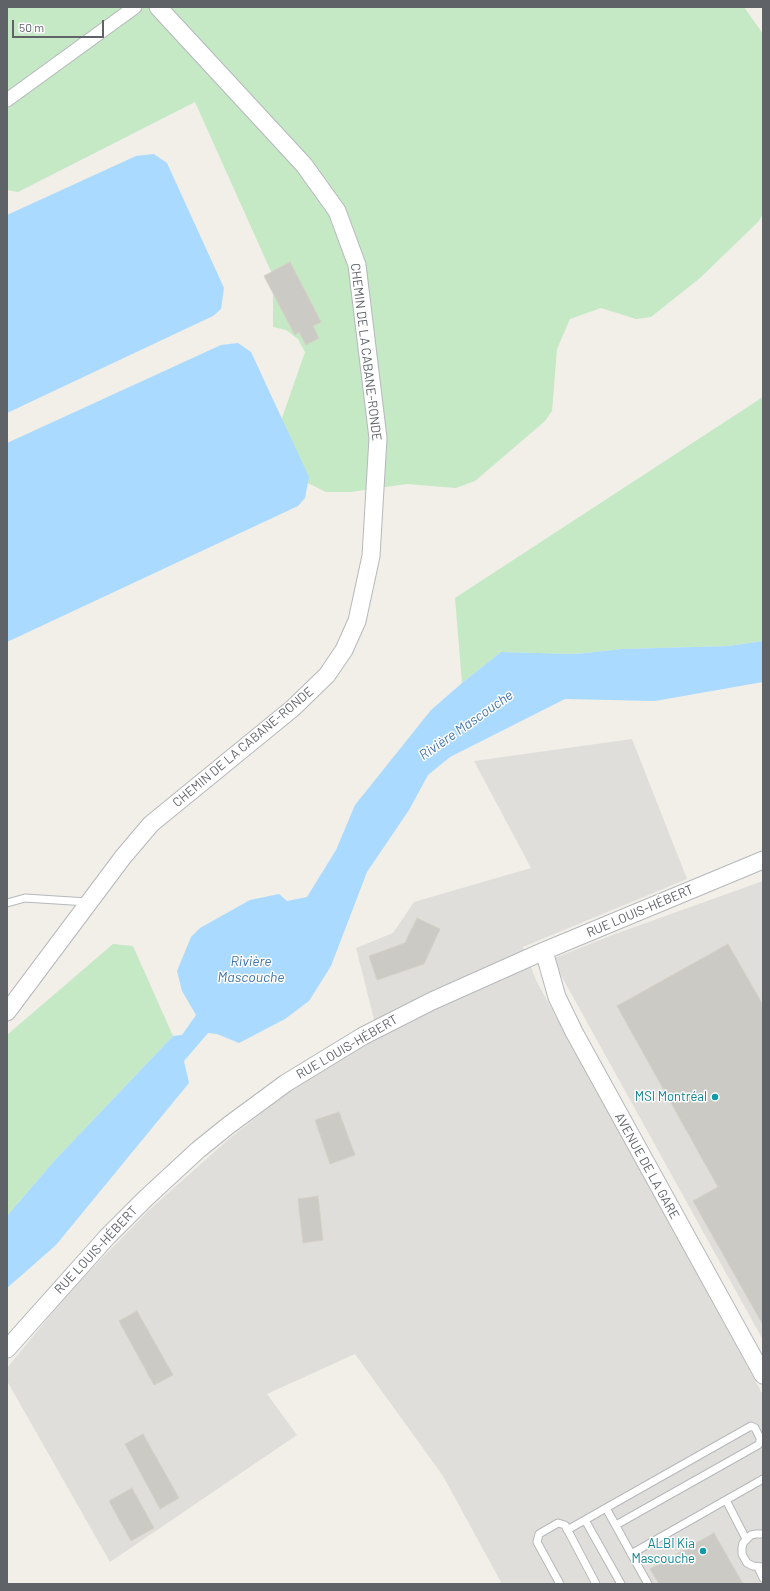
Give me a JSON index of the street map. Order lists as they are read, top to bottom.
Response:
{
  "streets": {
    "street": ["CHEMIN DE LA CABANE-RONDE", "RUE LOUIS-HÉBERT", "AVENUE DE LA GARE"]
  },
  "crossings": [
    ["RUE LOUIS-HÉBERT", "AVENUE DE LA GARE"]
  ],
  "water": ["Rivière Mascouche"],
  "places": ["MSI Montréal", "ALBI Kia Mascouche"],
  "scale_bar": "50 m"
}
